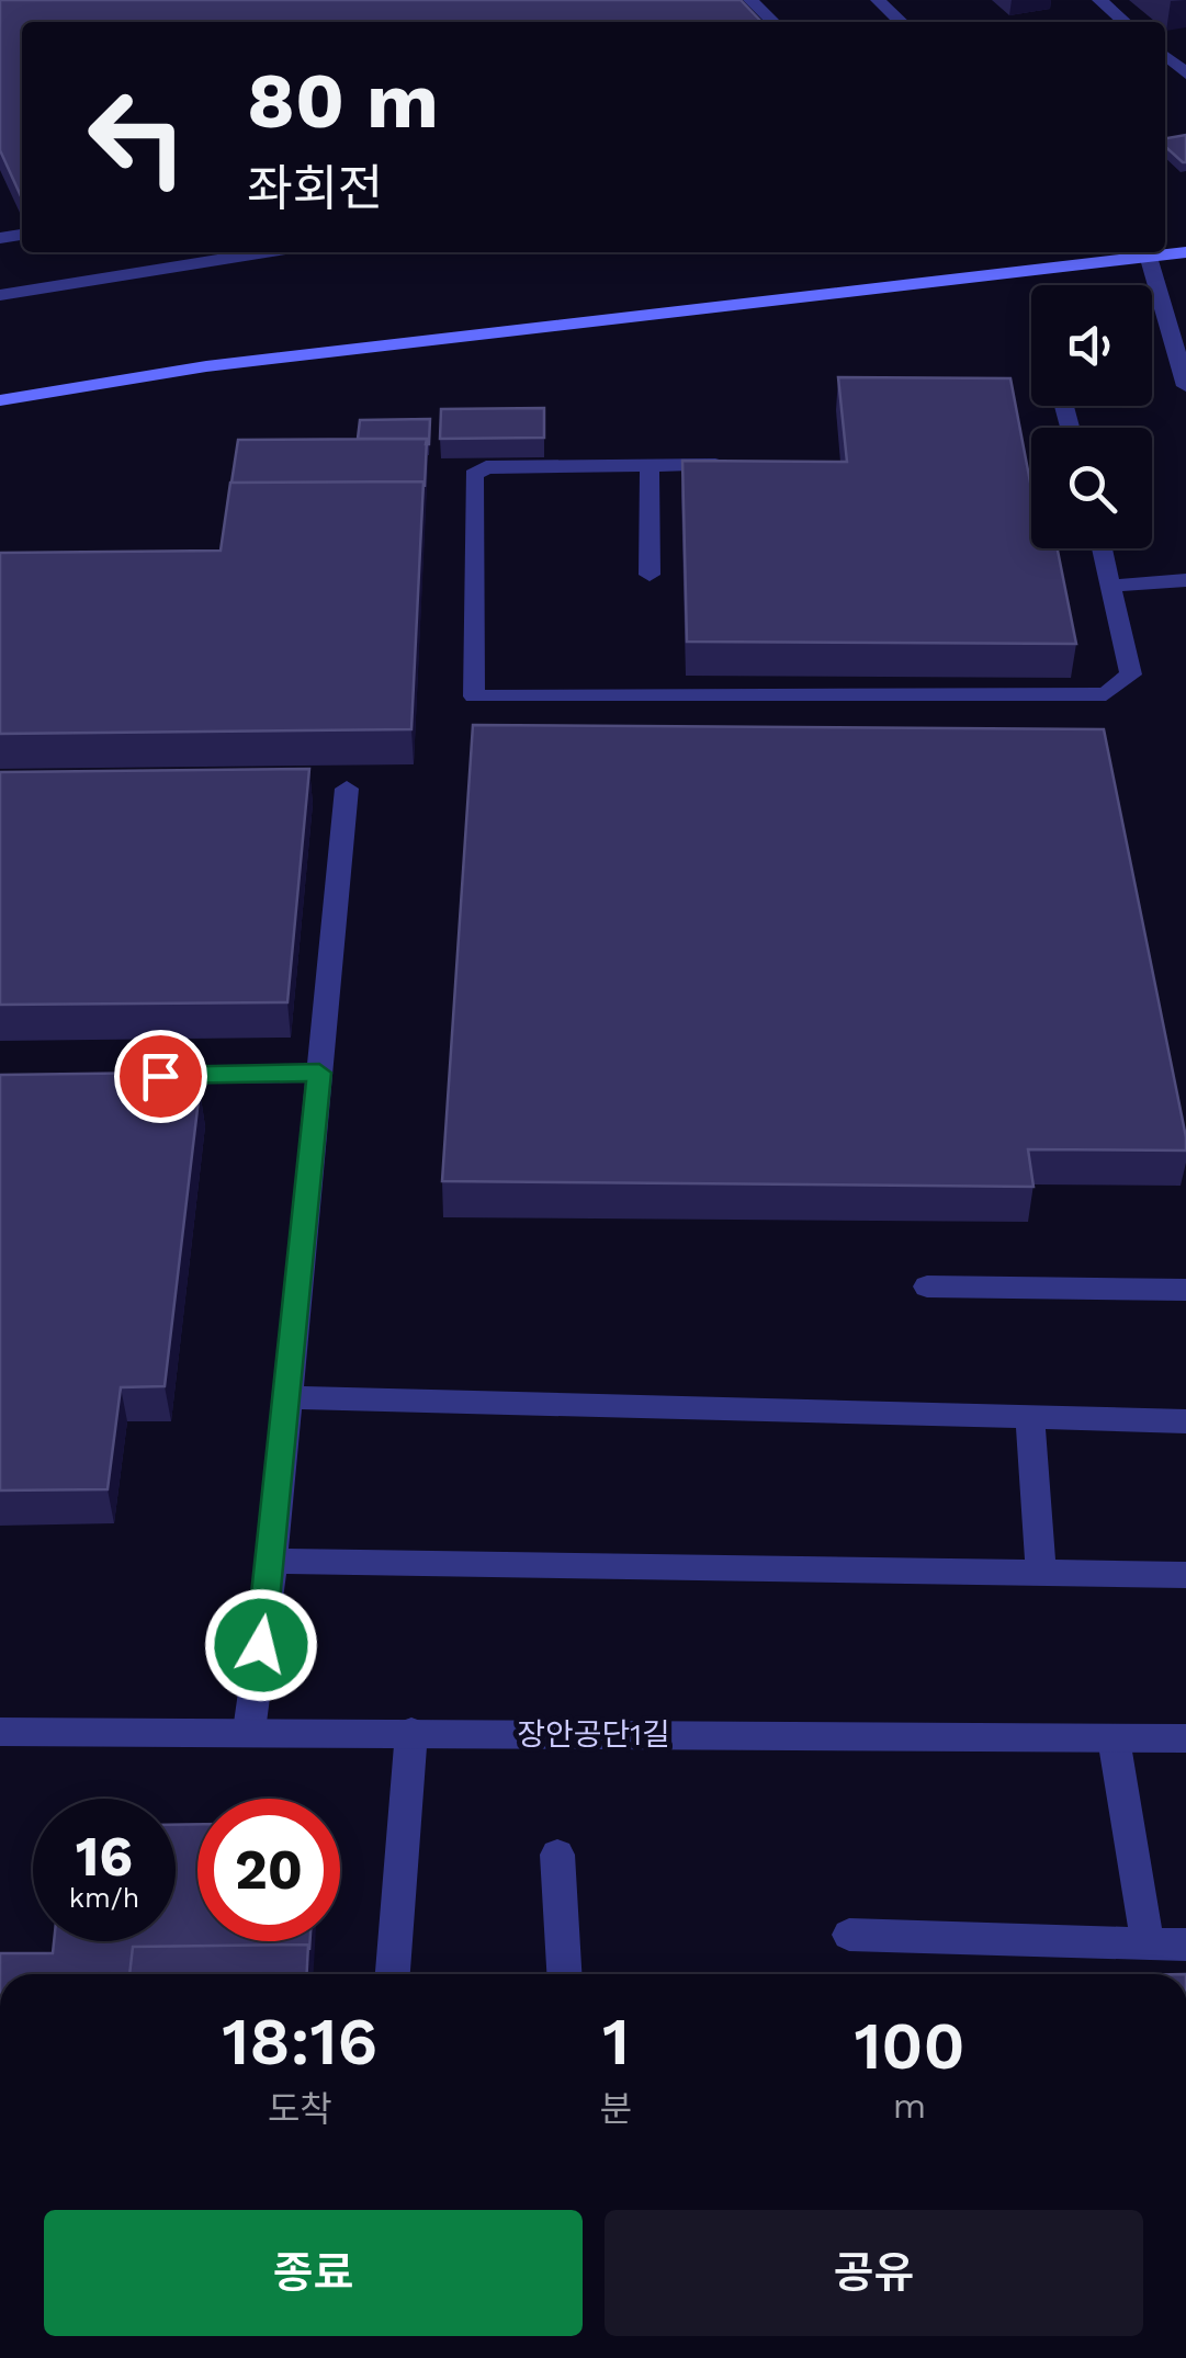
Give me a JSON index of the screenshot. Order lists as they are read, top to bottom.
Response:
{
  "streets": {
    "street": ["장안공단1길"]
  },
  "page": {
    "turn": ["80 m", "좌회전"],
    "speed": "16 km/h",
    "limit": "20",
    "eta": [
      "18:16",
      "도착",
      "1",
      "분",
      "100",
      "m"
    ],
    "buttons": ["종료", "공유"]
  }
}
